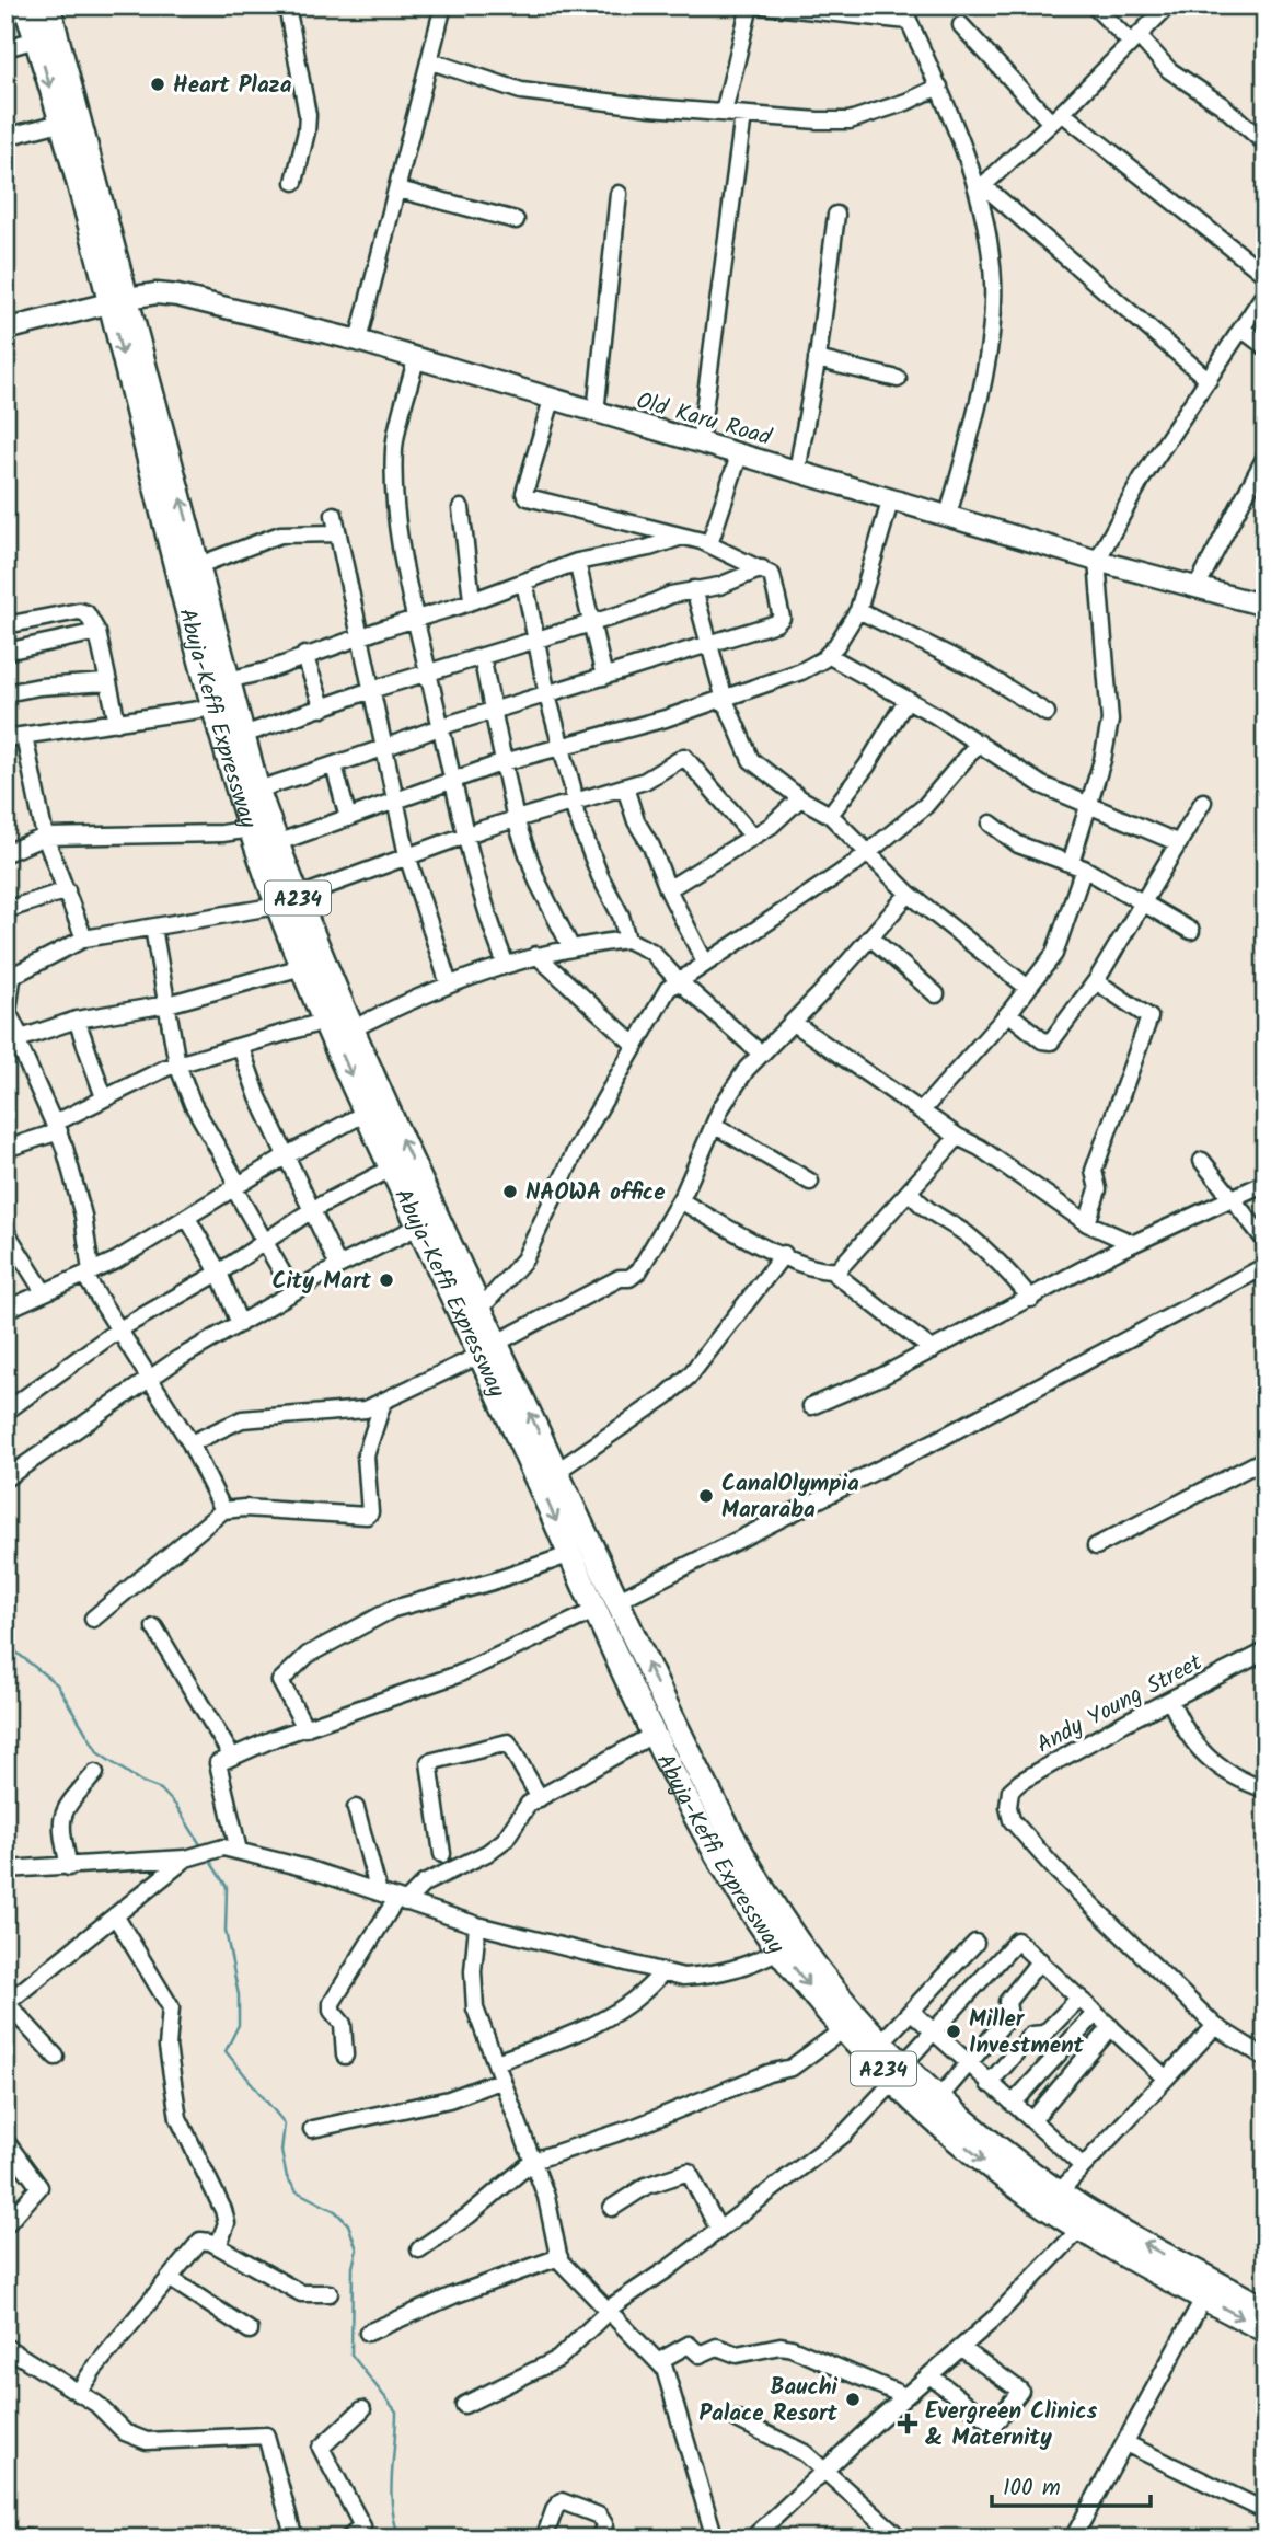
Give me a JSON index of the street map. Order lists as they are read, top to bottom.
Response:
{
  "streets": {
    "highway": ["Abuja-Keffi Expressway", "A234"],
    "main road": ["Old Karu Road"],
    "street": ["Andy Young Street"]
  },
  "crossings": [
    ["Old Karu Road", "Abuja-Keffi Expressway"]
  ],
  "places": {
    "other": [
      "Heart Plaza",
      "NAOWA office",
      "City Mart",
      "CanalOlympia Mararaba",
      "Miller Investment",
      "Bauchi Palace Resort"
    ],
    "health": ["Evergreen Clinics & Maternity"]
  },
  "scale_bar": "100 m"
}
